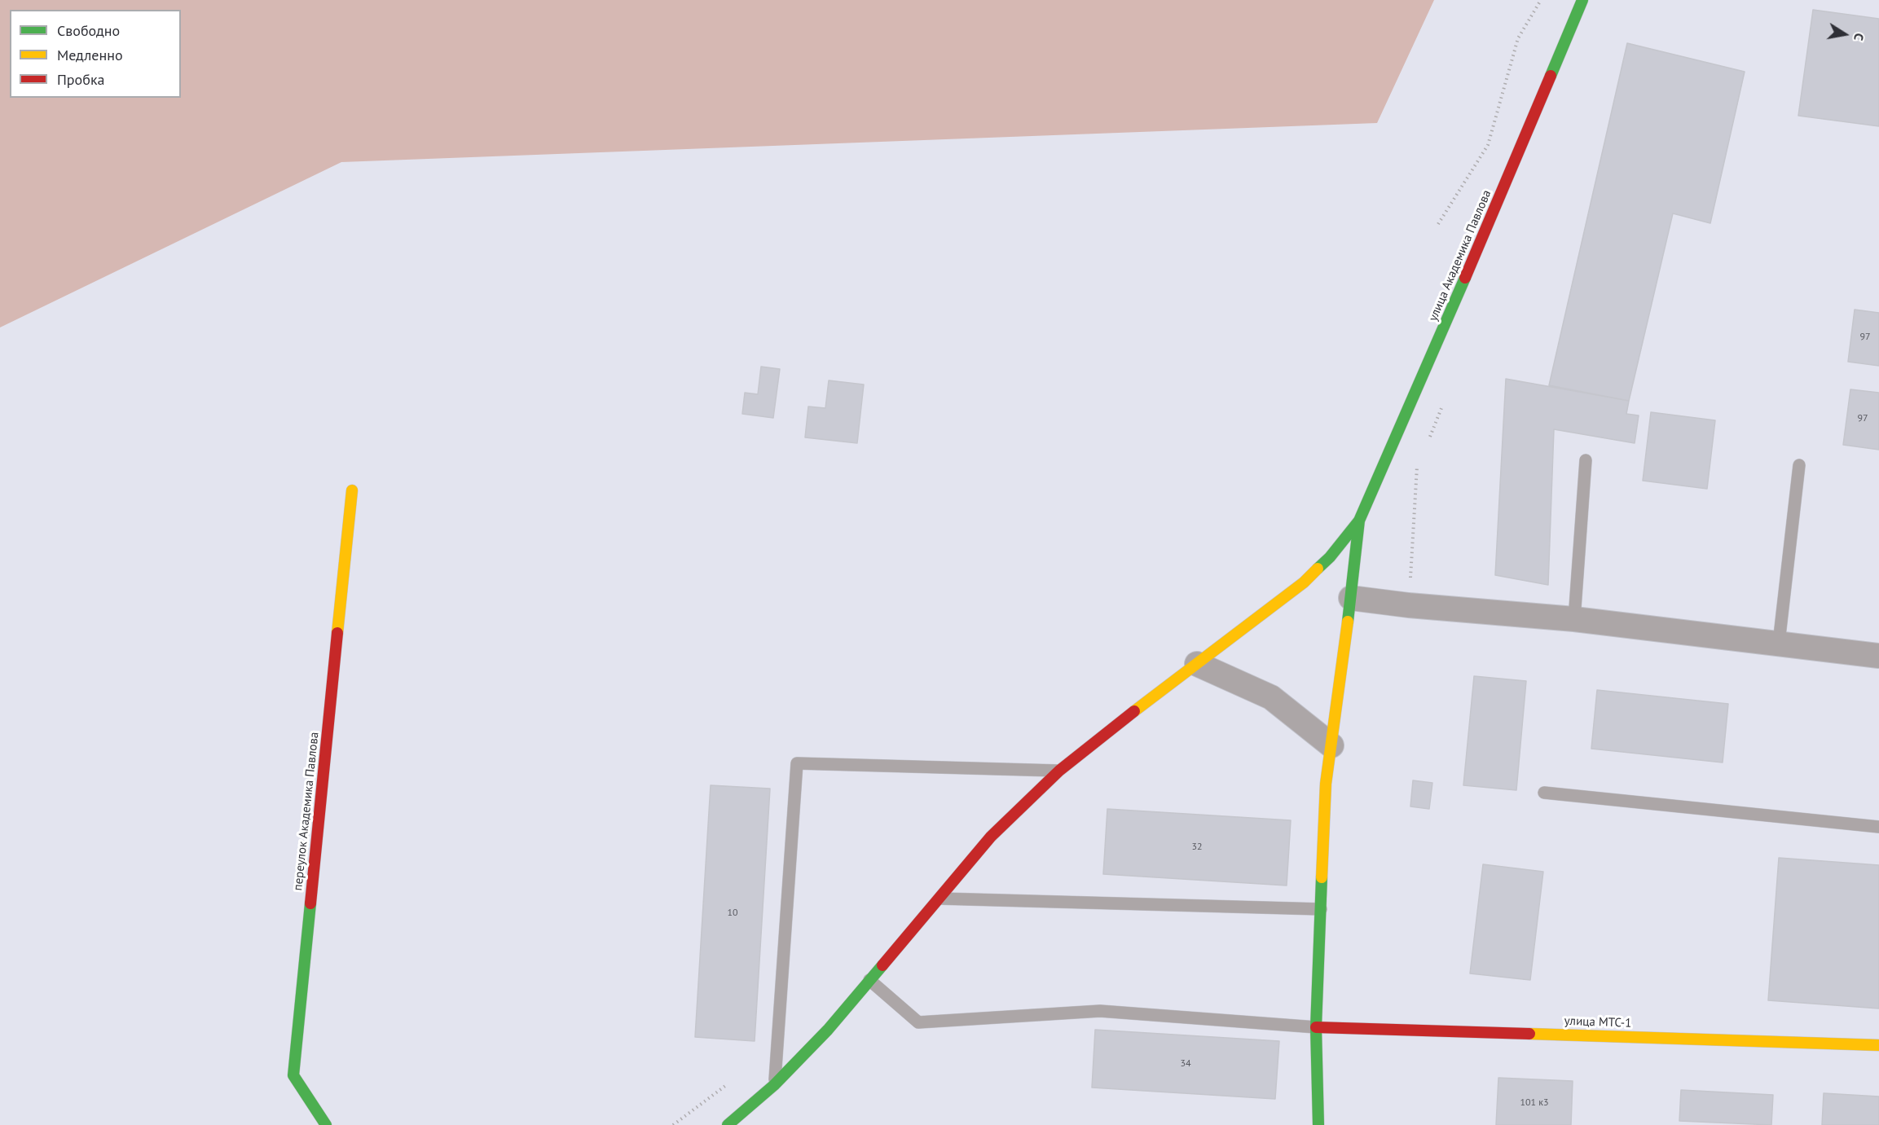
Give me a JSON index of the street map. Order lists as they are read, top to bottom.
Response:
{
  "streets": {
    "street": ["улица Академика Павлова", "переулок Академика Павлова", "улица МТС-1"]
  },
  "house_numbers": [
    "97",
    "97",
    "32",
    "10",
    "34",
    "101 к3"
  ],
  "legend": ["Свободно", "Медленно", "Пробка"],
  "north": "right"
}
